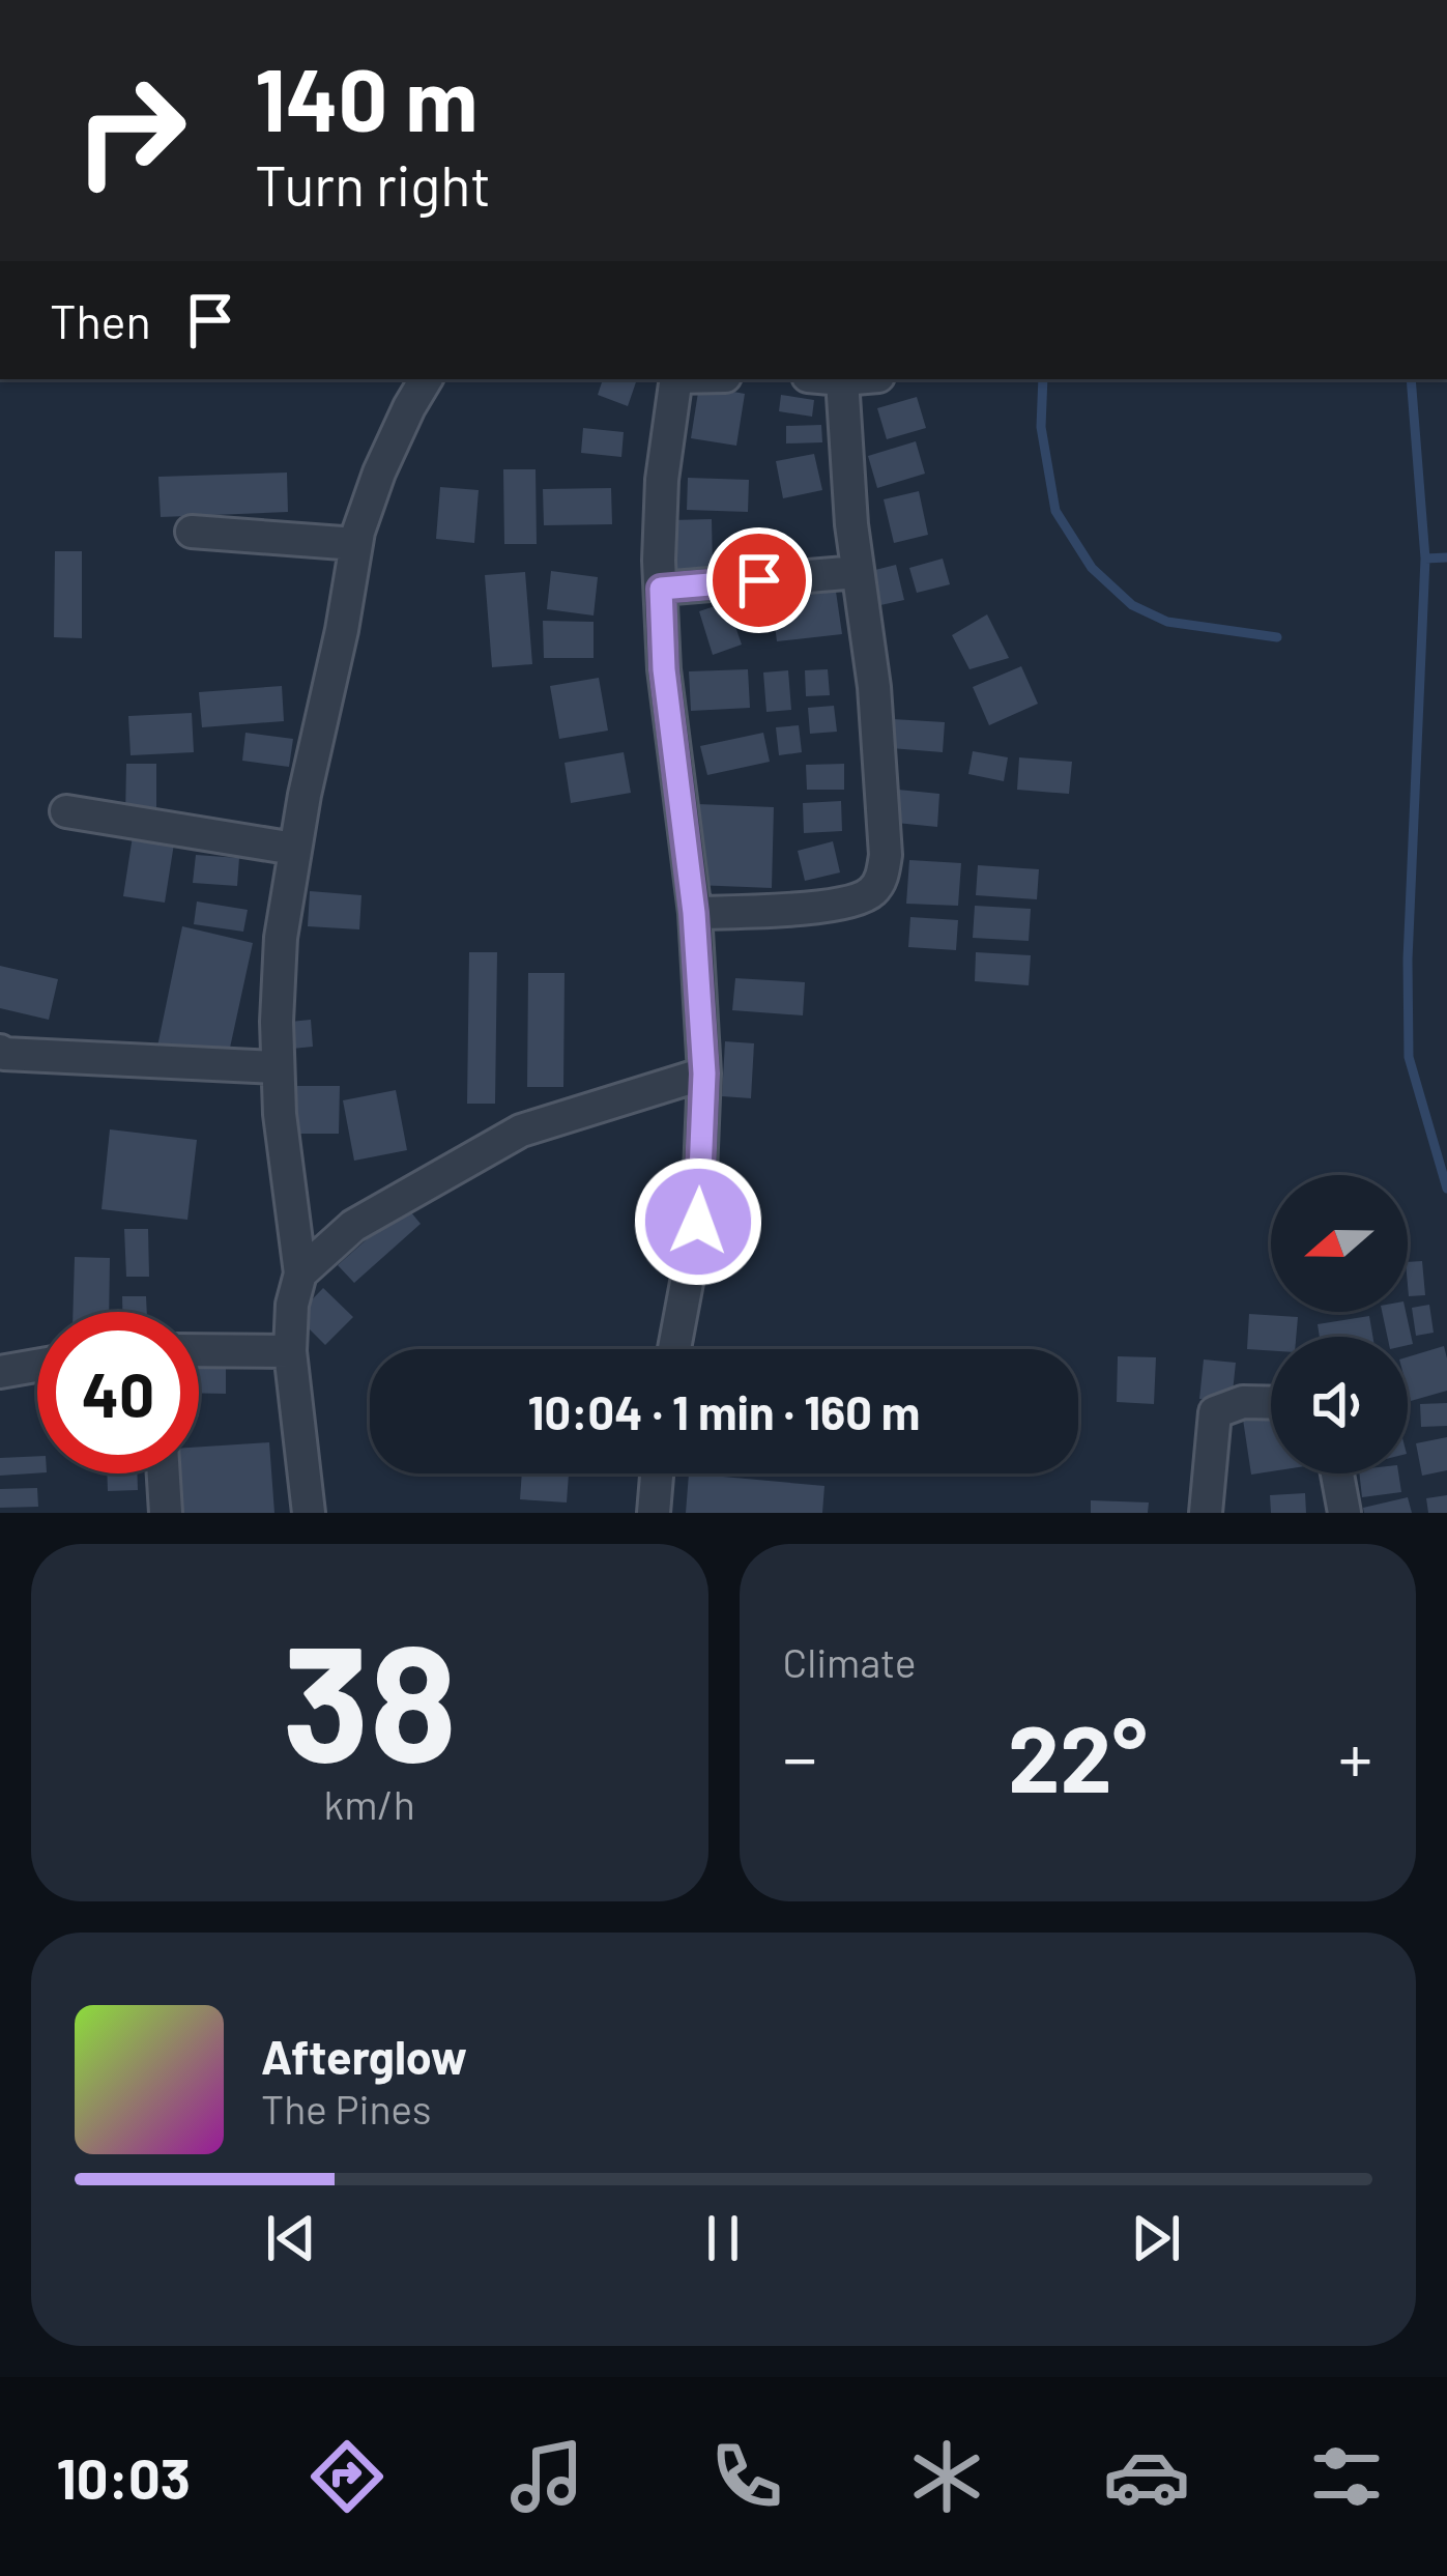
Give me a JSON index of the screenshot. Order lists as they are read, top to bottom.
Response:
{
  "north": "left",
  "page": {
    "turn": ["140 m", "Turn right"],
    "then": "Then",
    "limit": "40",
    "trip": "10:04 · 1 min · 160 m",
    "tile": [
      ["38", "km/h"],
      "Climate"
    ],
    "heat": ["−", "22°", "+"],
    "song": ["Afterglow", "The Pines"],
    "tabs": "10:03"
  }
}
